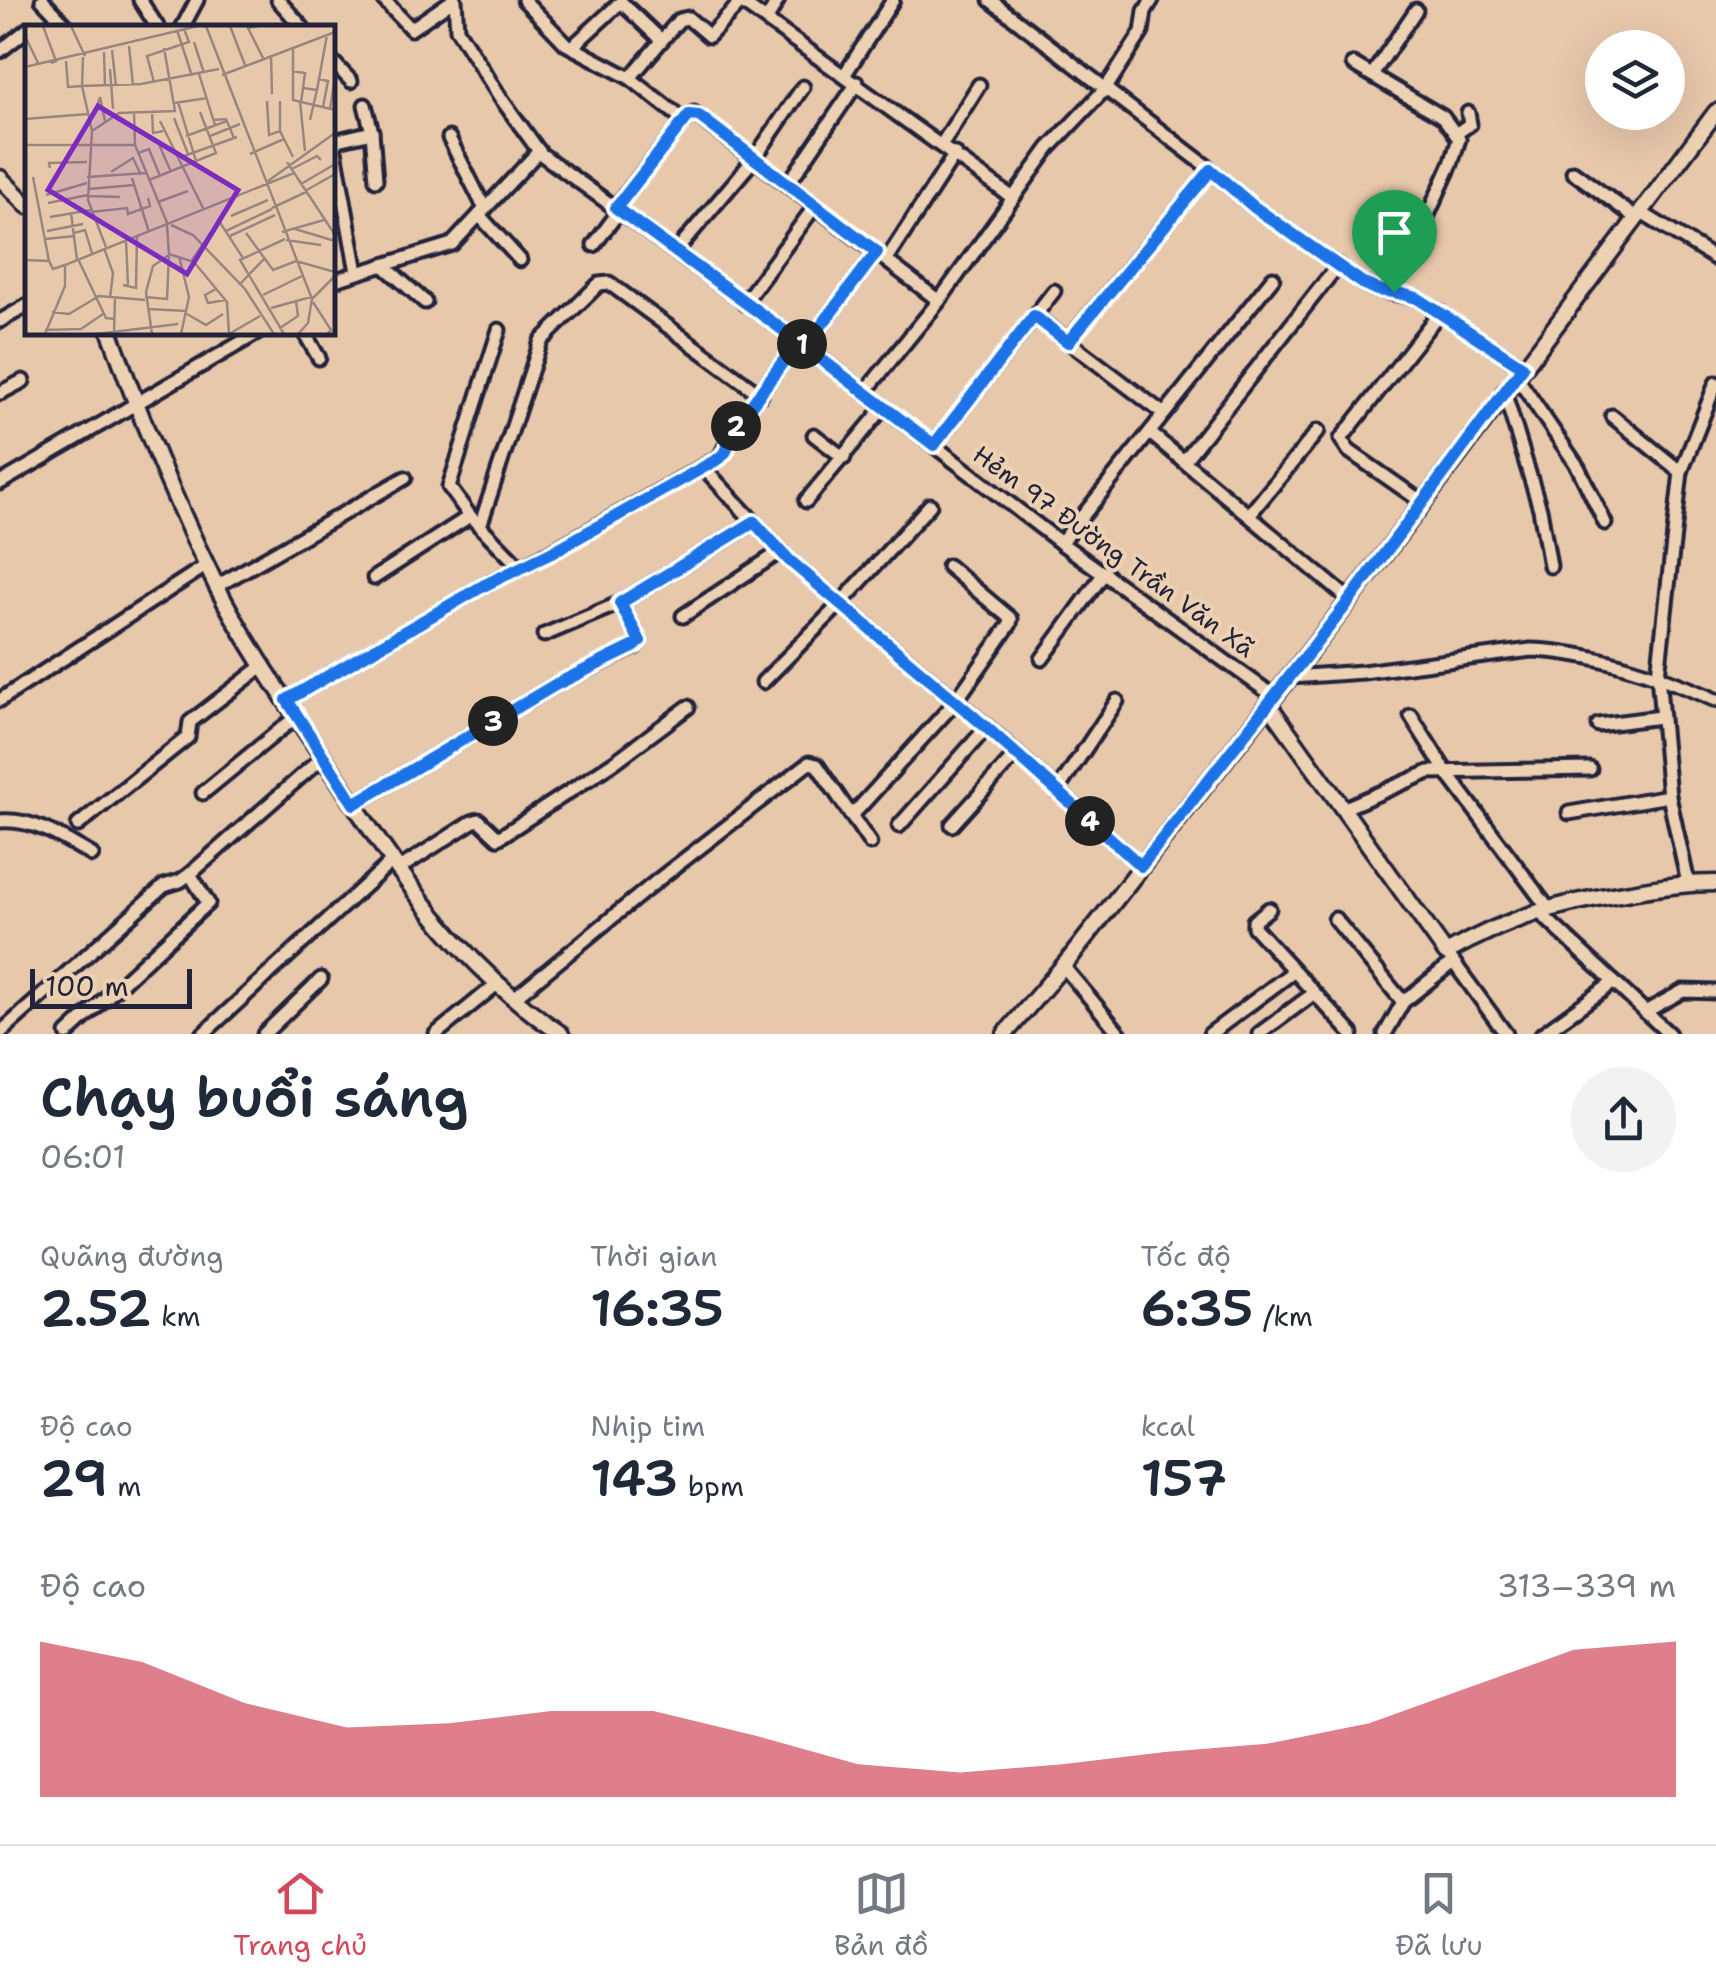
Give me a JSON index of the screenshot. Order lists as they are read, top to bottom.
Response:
{
  "streets": {
    "street": ["Hẻm 97 Đường Trần Văn Xã"]
  },
  "scale_bar": "100 m",
  "page": {
    "pins": [
      "1",
      "2",
      "3",
      "4"
    ],
    "scale": "100 m",
    "heading": ["Chạy buổi sáng", "06:01"],
    "stats": [
      ["Quãng đường", "2.52 km"],
      ["Thời gian", "16:35"],
      ["Tốc độ", "6:35 /km"],
      ["Độ cao", "29 m"],
      ["Nhịp tim", "143 bpm"],
      ["kcal", "157"]
    ],
    "chart": ["Độ cao", "313–339 m"],
    "tabs": ["Trang chủ", "Bản đồ", "Đã lưu"]
  }
}
